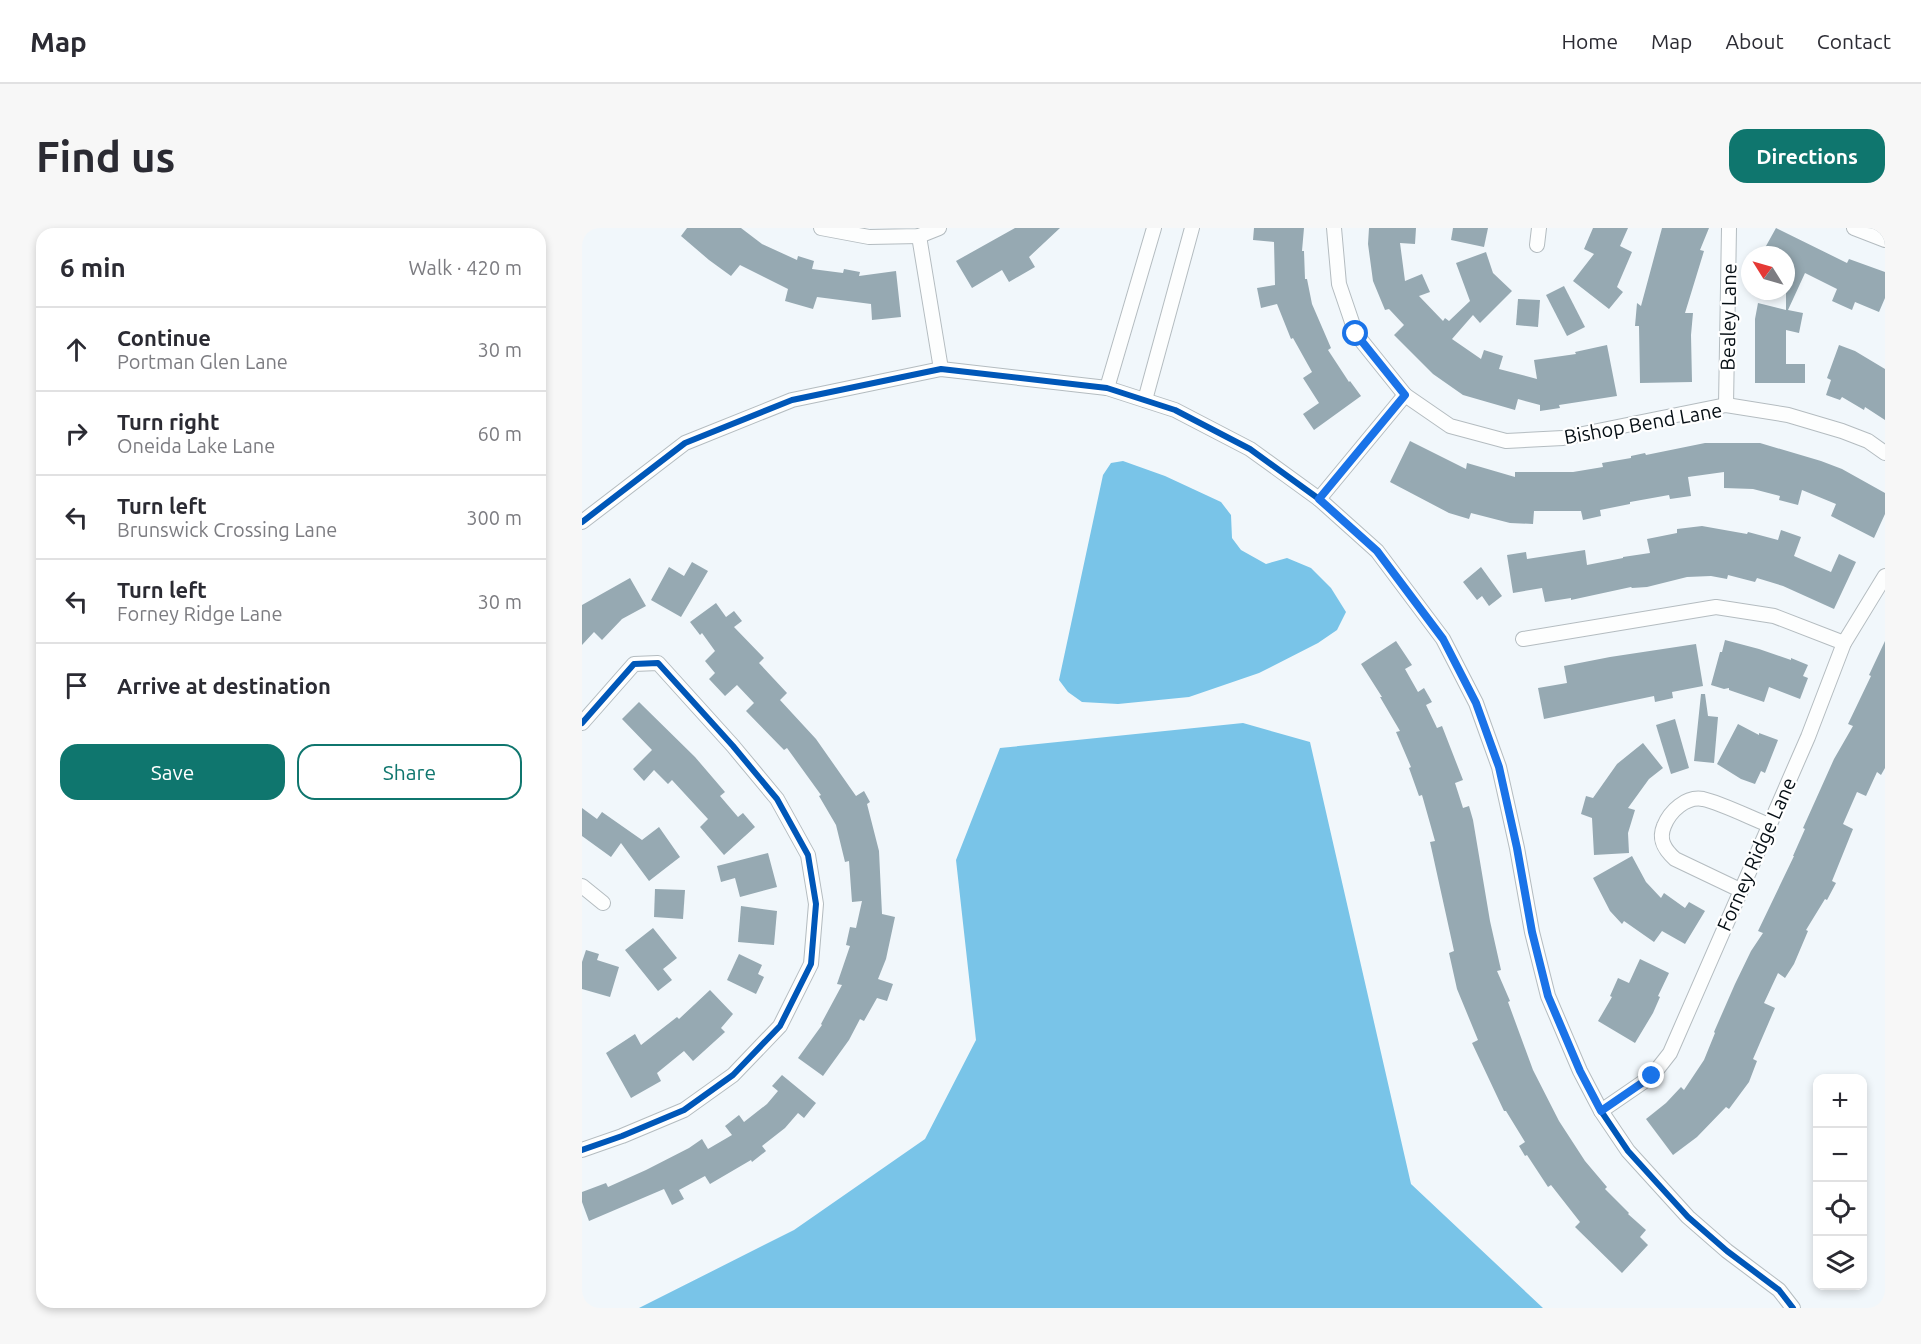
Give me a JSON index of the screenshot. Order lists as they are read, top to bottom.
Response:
{
  "streets": {
    "street": ["Bealey Lane", "Bishop Bend Lane", "Forney Ridge Lane"]
  },
  "crossings": [
    ["Bealey Lane", "Bishop Bend Lane"]
  ],
  "north": "top left",
  "page": {
    "header": "Map",
    "nav": [
      "Home",
      "Map",
      "About",
      "Contact"
    ],
    "buttons": [
      "Directions",
      ["Save", "Share"]
    ],
    "title": "Find us",
    "heading": ["6 min", "Walk · 420 m"],
    "list": [
      ["Continue", "Portman Glen Lane", "30 m"],
      ["Turn right", "Oneida Lake Lane", "60 m"],
      ["Turn left", "Brunswick Crossing Lane", "300 m"],
      ["Turn left", "Forney Ridge Lane", "30 m"],
      "Arrive at destination"
    ],
    "map_buttons": ["+", "−"]
  }
}
